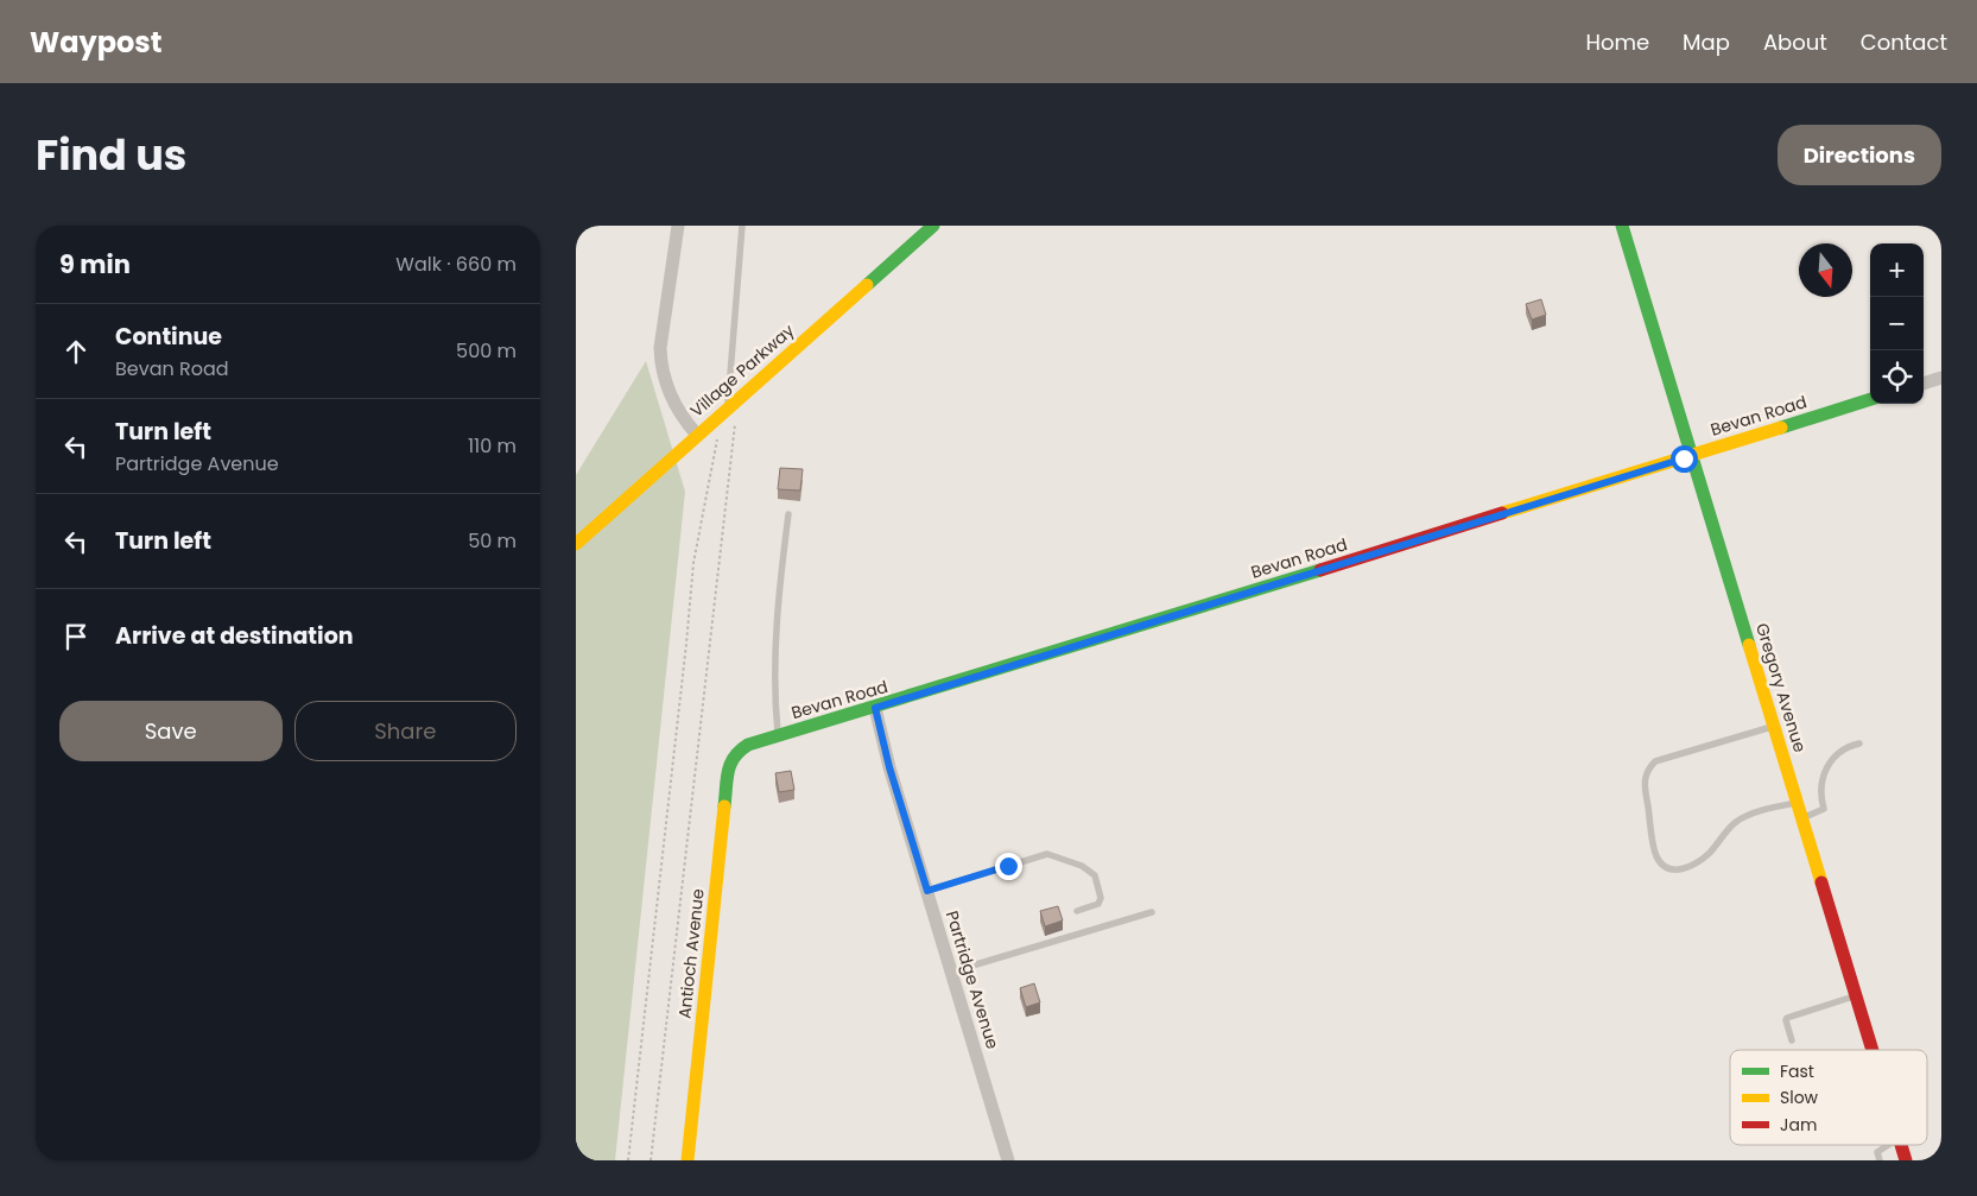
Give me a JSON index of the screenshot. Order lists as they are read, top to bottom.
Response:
{
  "streets": {
    "street": [
      "Village Parkway",
      "Bevan Road",
      "Gregory Avenue",
      "Antioch Avenue",
      "Partridge Avenue"
    ]
  },
  "crossings": [
    ["Bevan Road", "Gregory Avenue"],
    ["Bevan Road", "Antioch Avenue"],
    ["Bevan Road", "Partridge Avenue"]
  ],
  "legend": ["Fast", "Slow", "Jam"],
  "north": "bottom",
  "page": {
    "header": "Waypost",
    "nav": [
      "Home",
      "Map",
      "About",
      "Contact"
    ],
    "title": "Find us",
    "buttons": [
      "Directions",
      ["Save", "Share"]
    ],
    "heading": ["9 min", "Walk · 660 m"],
    "map_buttons": ["+", "−"],
    "list": [
      ["Continue", "Bevan Road", "500 m"],
      ["Turn left", "Partridge Avenue", "110 m"],
      ["Turn left", "50 m"],
      "Arrive at destination"
    ]
  }
}
